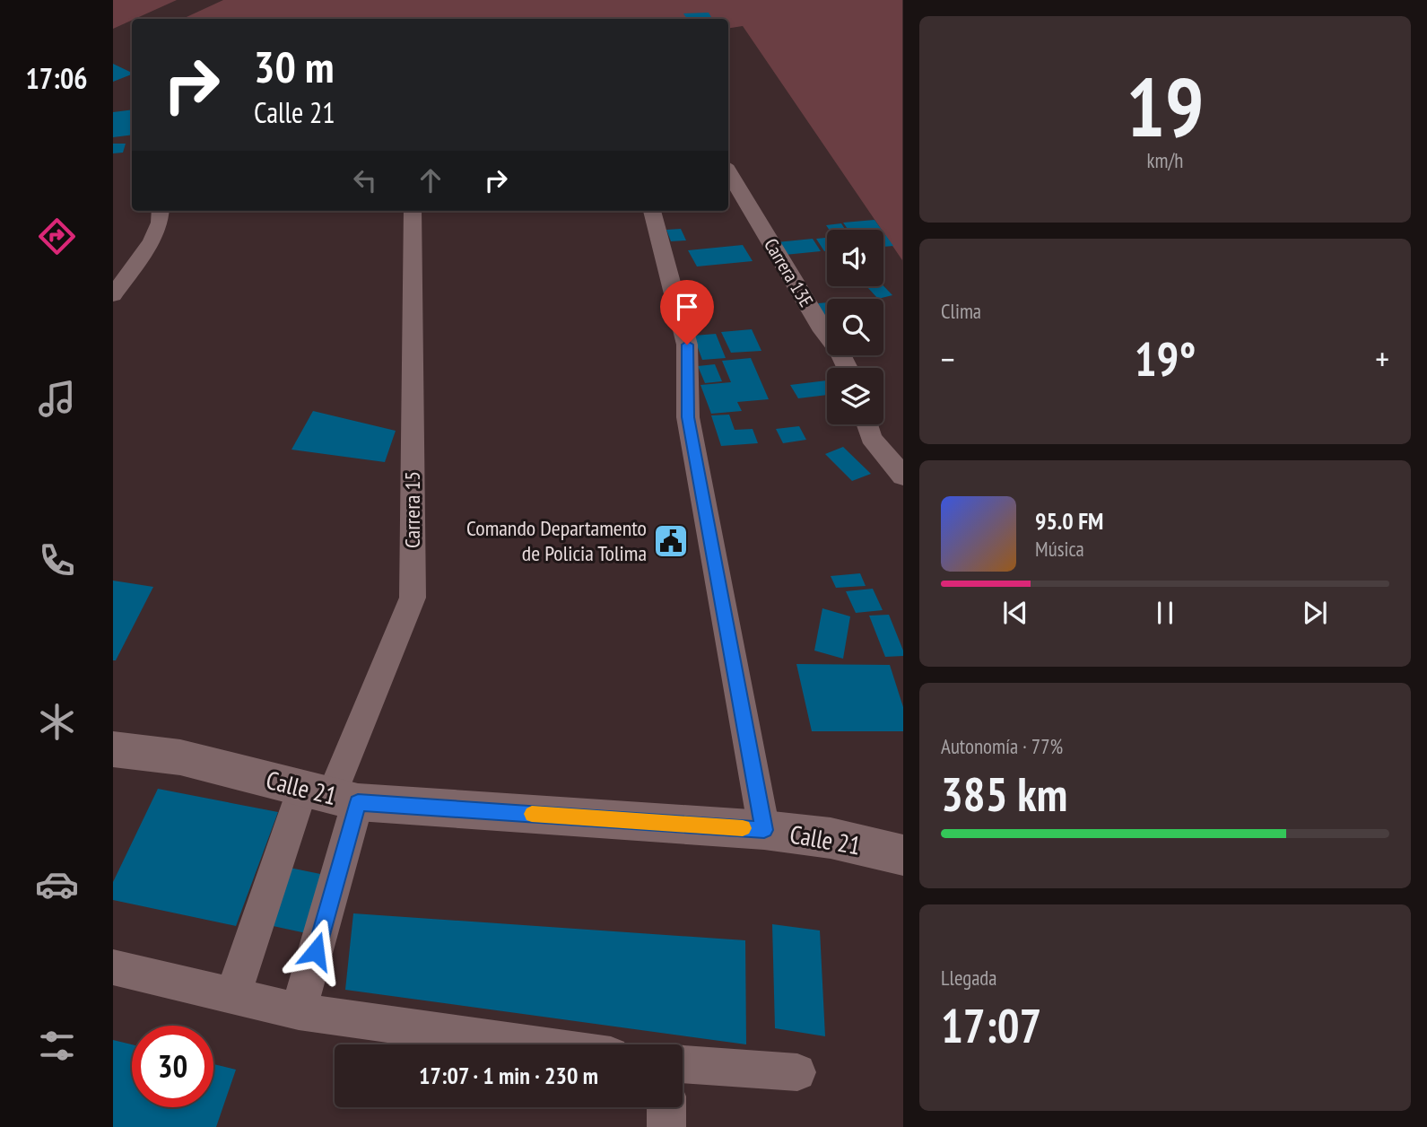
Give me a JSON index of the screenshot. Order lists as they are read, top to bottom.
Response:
{
  "streets": {
    "street": ["Carrera 13E", "Carrera 15", "Calle 21"]
  },
  "crossings": [
    ["Carrera 15", "Calle 21"]
  ],
  "places": {
    "public building": ["Comando Departamento de Policia Tolima"]
  },
  "page": {
    "tabs": "17:06",
    "tile": [
      ["19", "km/h"],
      "Clima",
      ["Autonomía · 77%", "385 km"],
      ["Llegada", "17:07"]
    ],
    "turn": ["30 m", "Calle 21"],
    "heat": ["−", "19°", "+"],
    "song": ["95.0 FM", "Música"],
    "limit": "30",
    "trip": "17:07 · 1 min · 230 m"
  }
}
